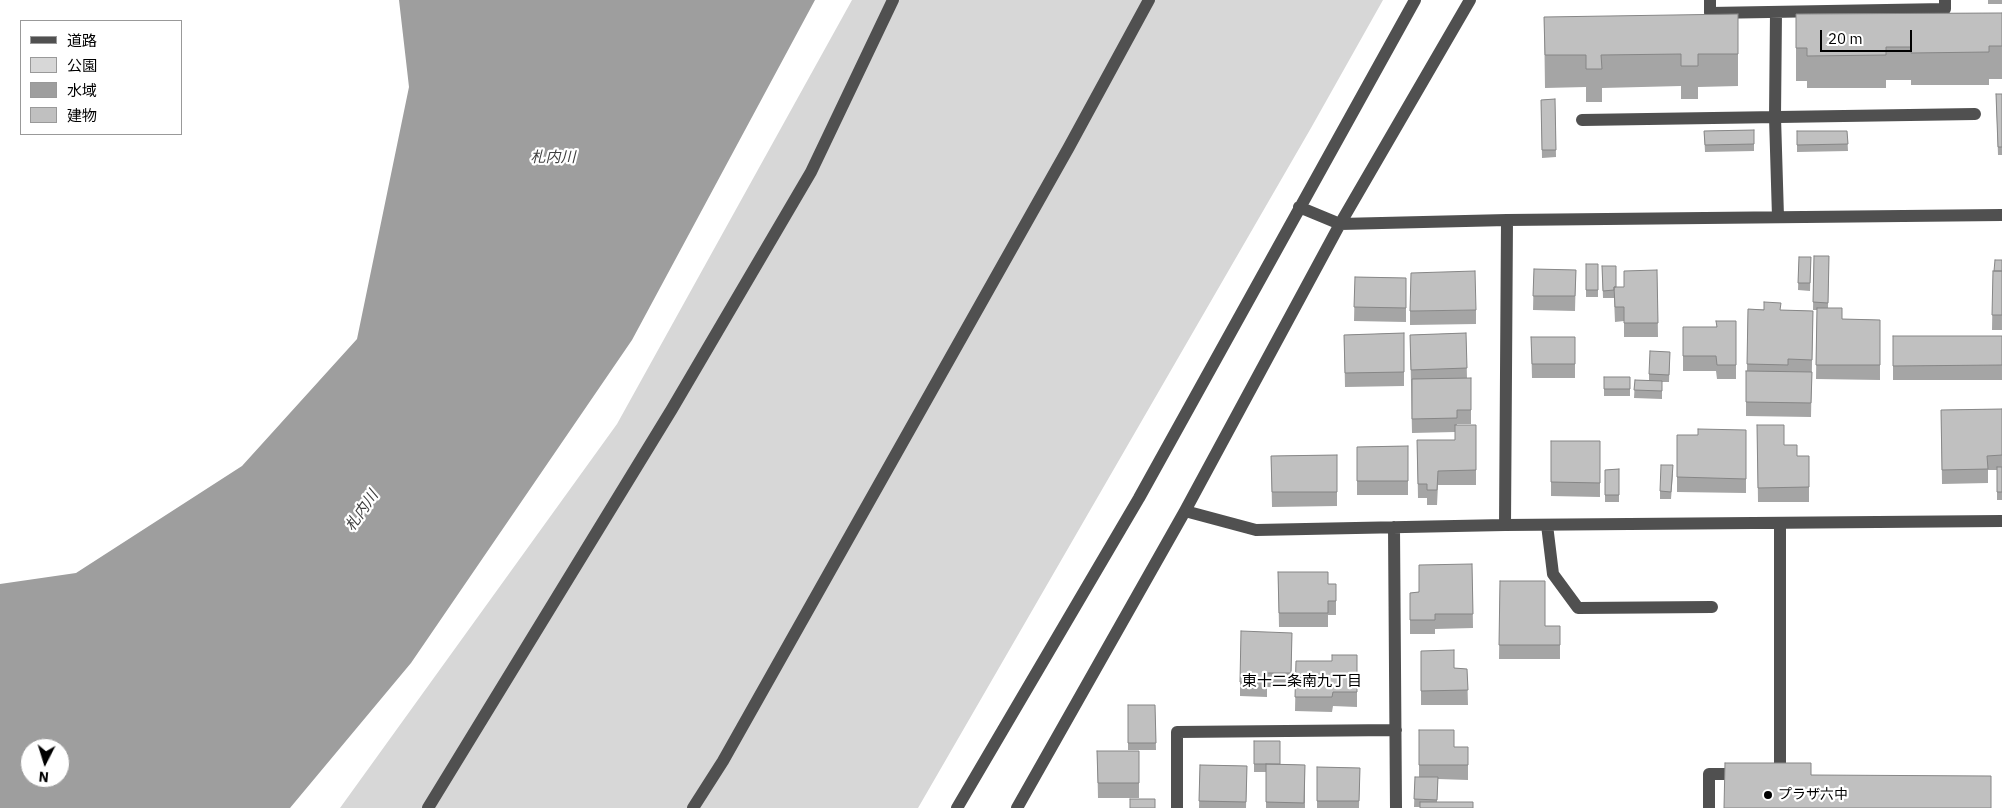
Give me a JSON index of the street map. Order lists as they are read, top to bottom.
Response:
{
  "districts": ["東十二条南九丁目"],
  "water": ["札内川"],
  "places": ["プラザ六中"],
  "legend": [
    "道路",
    "公園",
    "水域",
    "建物"
  ],
  "scale_bar": "20 m",
  "north": "bottom"
}
